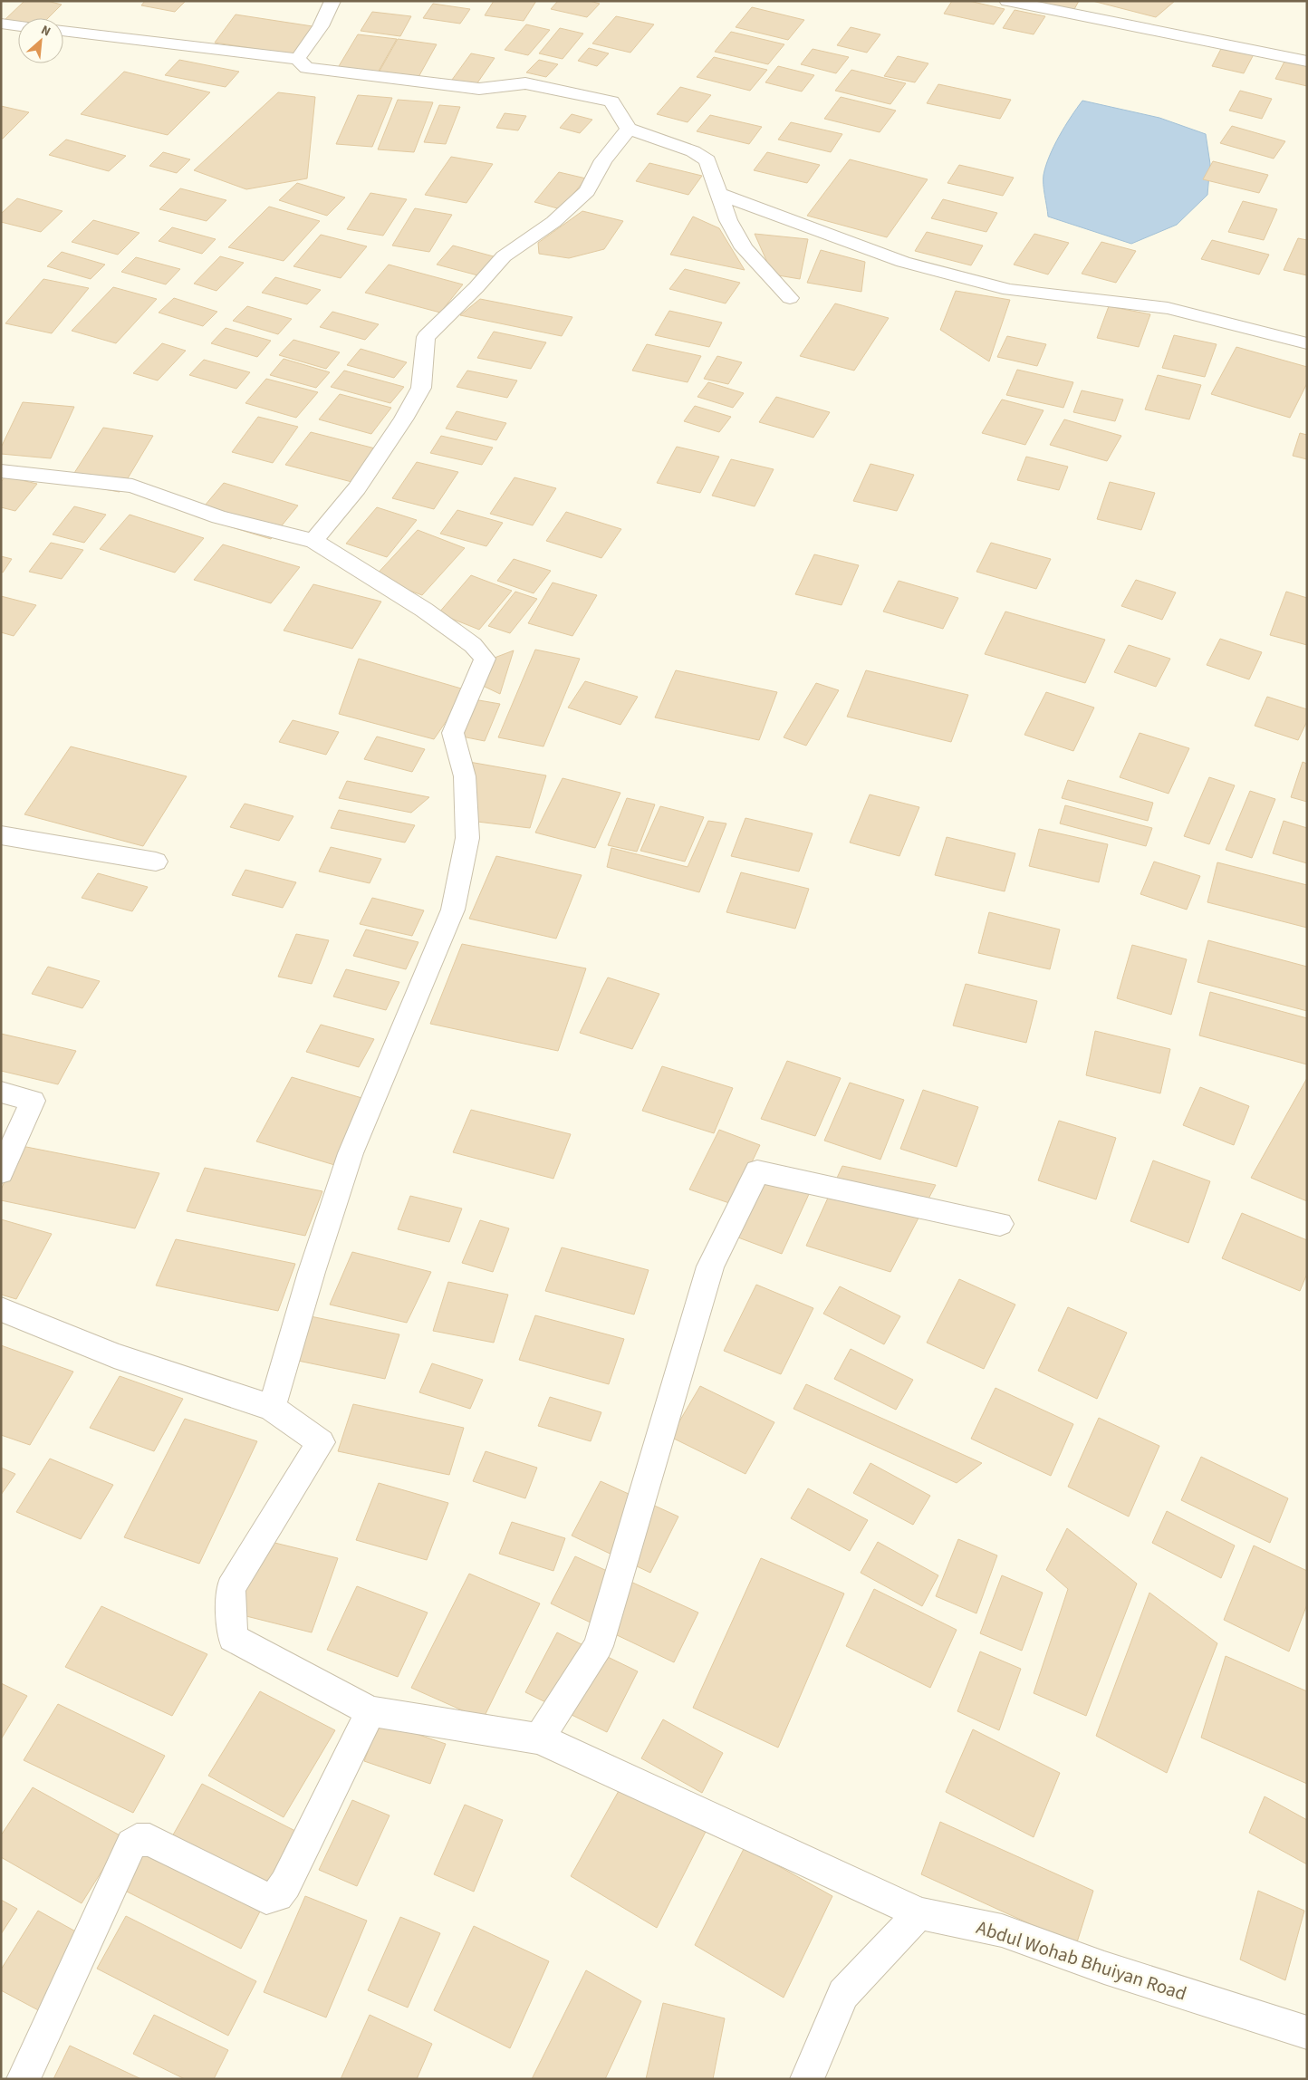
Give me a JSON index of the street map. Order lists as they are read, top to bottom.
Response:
{
  "streets": {
    "street": ["Abdul Wohab Bhuiyan Road"]
  },
  "north": "top right"
}
